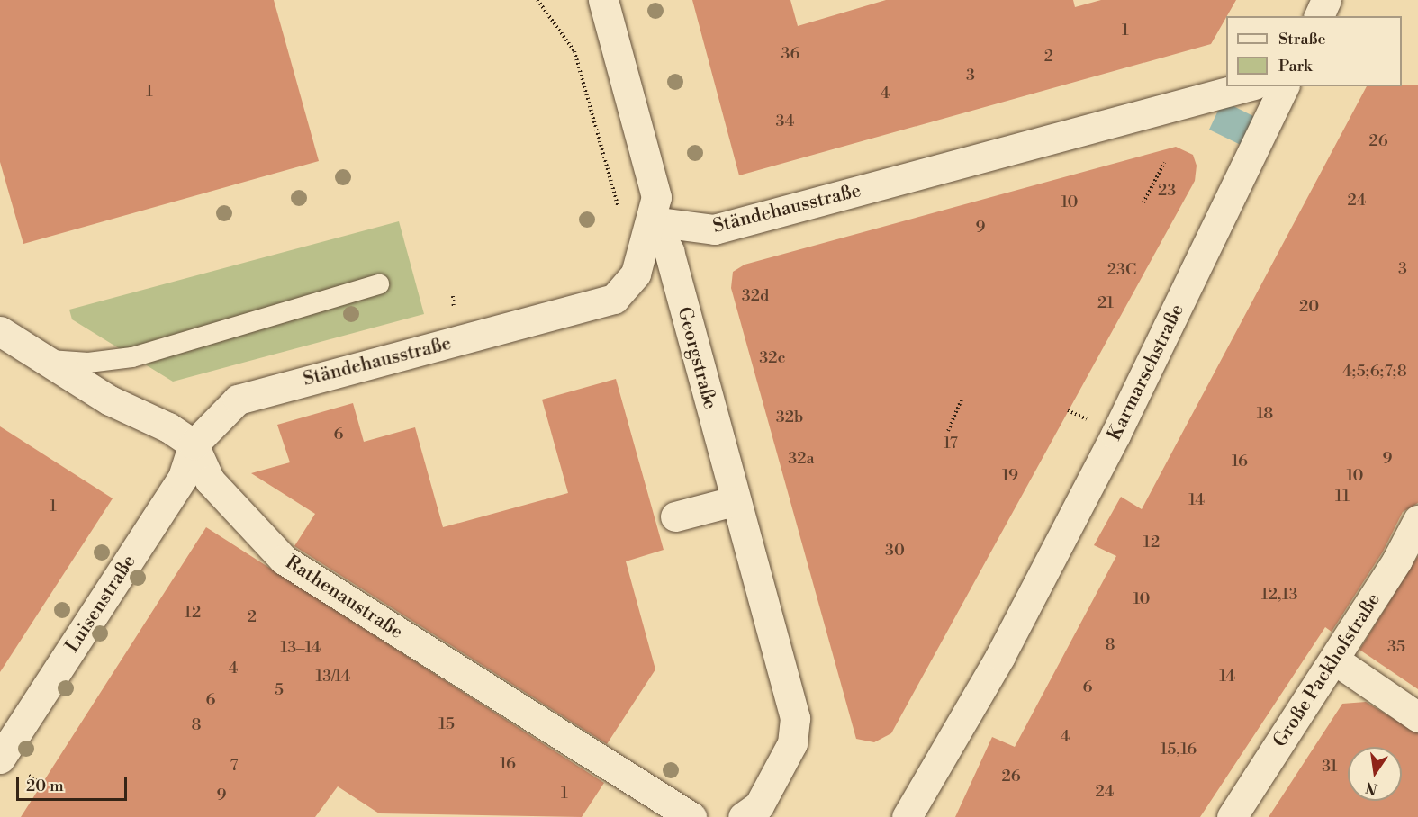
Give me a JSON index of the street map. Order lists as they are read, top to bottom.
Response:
{
  "streets": {
    "street": [
      "Ständehausstraße",
      "Georgstraße",
      "Karmarschstraße",
      "Rathenaustraße",
      "Luisenstraße",
      "Große Packhofstraße"
    ]
  },
  "crossings": [
    ["Ständehausstraße", "Georgstraße"],
    ["Ständehausstraße", "Rathenaustraße"],
    ["Ständehausstraße", "Luisenstraße"],
    ["Rathenaustraße", "Luisenstraße"]
  ],
  "house_numbers": [
    "1",
    "36",
    "2",
    "3",
    "1",
    "4",
    "34",
    "26",
    "23",
    "24",
    "10",
    "9",
    "3",
    "23C",
    "32d",
    "21",
    "20",
    "32c",
    "4;5;6;7;8",
    "18",
    "32b",
    "6",
    "17",
    "32a",
    "9",
    "16",
    "19",
    "10",
    "11",
    "14",
    "1",
    "12",
    "30",
    "12,13",
    "10",
    "12",
    "2",
    "8",
    "35",
    "13–14",
    "4",
    "13/14",
    "14",
    "6",
    "5",
    "6",
    "15",
    "8",
    "4",
    "15,16",
    "16",
    "7",
    "31",
    "26",
    "24",
    "1",
    "9"
  ],
  "legend": ["Straße", "Park"],
  "scale_bar": "20 m",
  "north": "bottom"
}
